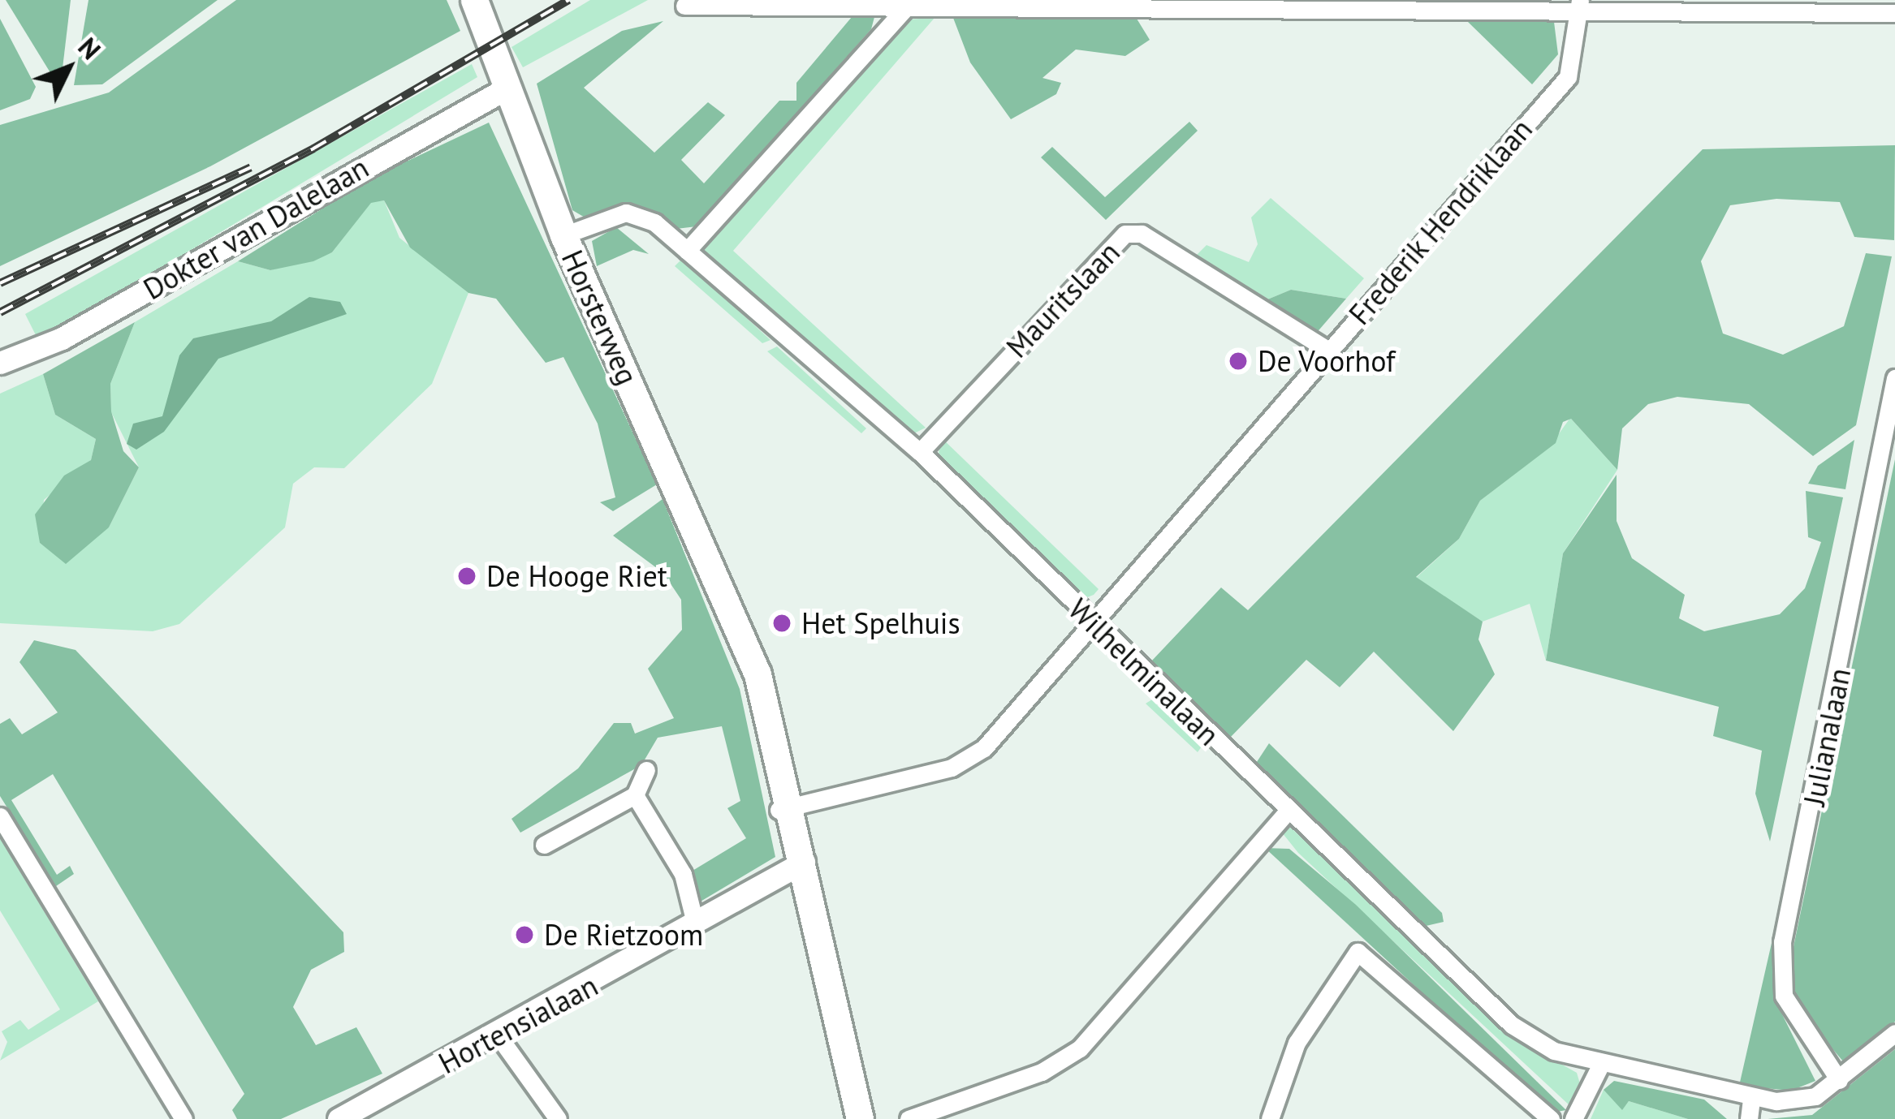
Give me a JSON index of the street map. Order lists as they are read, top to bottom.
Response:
{
  "streets": {
    "main road": ["Horsterweg"],
    "street": [
      "Frederik Hendriklaan",
      "Dokter van Dalelaan",
      "Mauritslaan",
      "Wilhelminalaan",
      "Julianalaan",
      "Hortensialaan"
    ]
  },
  "crossings": [
    ["Frederik Hendriklaan", "Mauritslaan"],
    ["Frederik Hendriklaan", "Horsterweg"],
    ["Frederik Hendriklaan", "Wilhelminalaan"],
    ["Dokter van Dalelaan", "Horsterweg"],
    ["Mauritslaan", "Wilhelminalaan"],
    ["Horsterweg", "Wilhelminalaan"],
    ["Horsterweg", "Hortensialaan"],
    ["Wilhelminalaan", "Julianalaan"]
  ],
  "places": [
    "De Voorhof",
    "De Hooge Riet",
    "Het Spelhuis",
    "De Rietzoom"
  ],
  "north": "top right"
}
